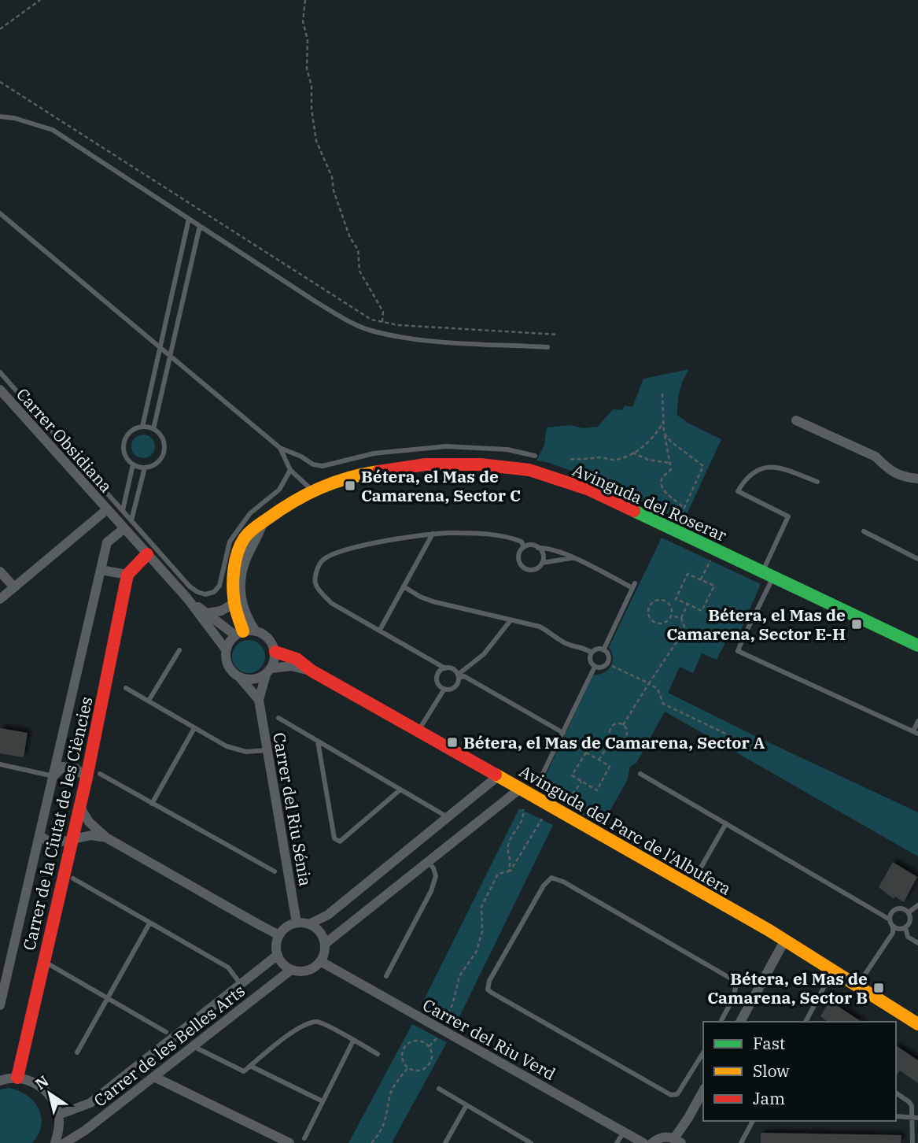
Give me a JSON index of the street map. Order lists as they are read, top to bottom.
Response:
{
  "streets": {
    "street": [
      "Carrer Obsidiana",
      "Avinguda del Roserar",
      "Carrer del Riu Sénia",
      "Carrer de la Ciutat de les Ciències",
      "Avinguda del Parc de l'Albufera",
      "Carrer del Riu Verd",
      "Carrer de les Belles Arts"
    ]
  },
  "crossings": [
    ["Avinguda del Roserar", "Carrer del Riu Sénia"],
    ["Avinguda del Roserar", "Avinguda del Parc de l'Albufera"],
    ["Carrer del Riu Sénia", "Avinguda del Parc de l'Albufera"],
    ["Carrer del Riu Sénia", "Carrer del Riu Verd"],
    ["Carrer del Riu Sénia", "Carrer de les Belles Arts"],
    ["Carrer del Riu Verd", "Carrer de les Belles Arts"]
  ],
  "places": {
    "transit": [
      "Bétera, el Mas de Camarena, Sector C",
      "Bétera, el Mas de Camarena, Sector E-H",
      "Bétera, el Mas de Camarena, Sector A",
      "Bétera, el Mas de Camarena, Sector B"
    ]
  },
  "legend": ["Fast", "Slow", "Jam"],
  "north": "top left"
}
